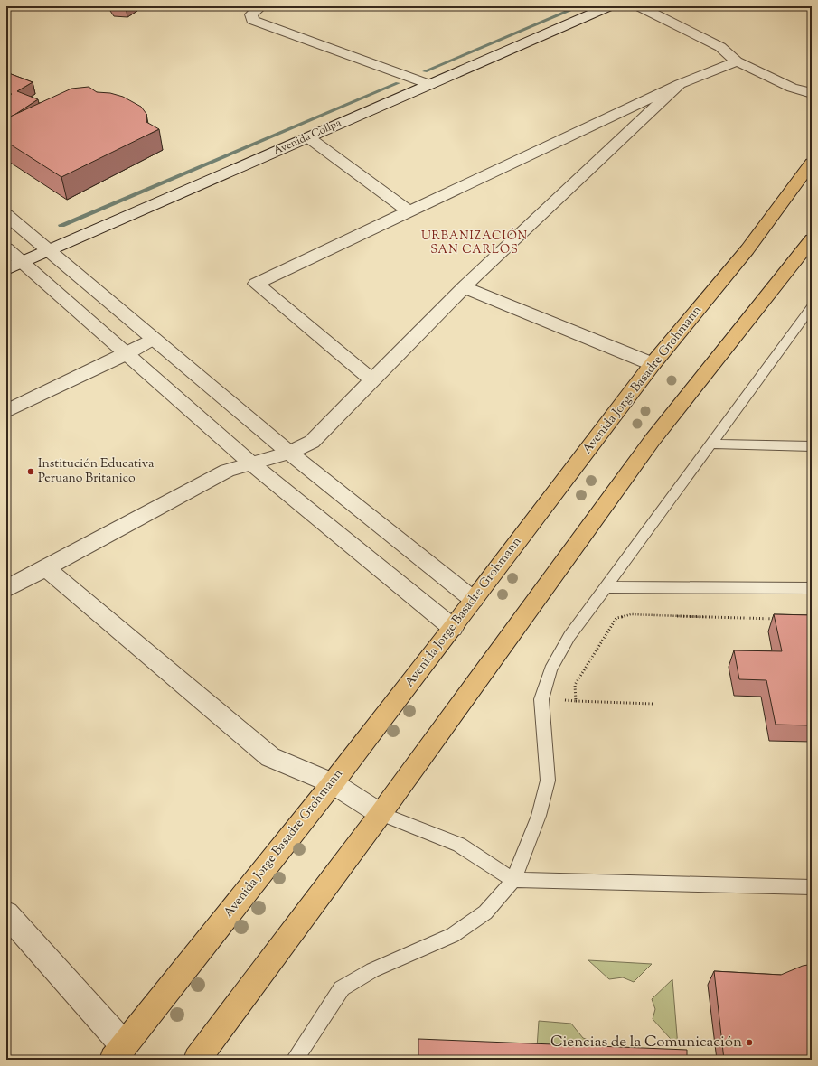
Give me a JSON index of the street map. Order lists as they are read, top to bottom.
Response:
{
  "streets": {
    "highway": ["Avenida Jorge Basadre Grohmann"],
    "street": ["Avenida Collpa"]
  },
  "districts": ["URBANIZACIÓN SAN CARLOS"],
  "places": ["Institución Educativa Peruano Britanico", "Ciencias de la Comunicación"]
}
